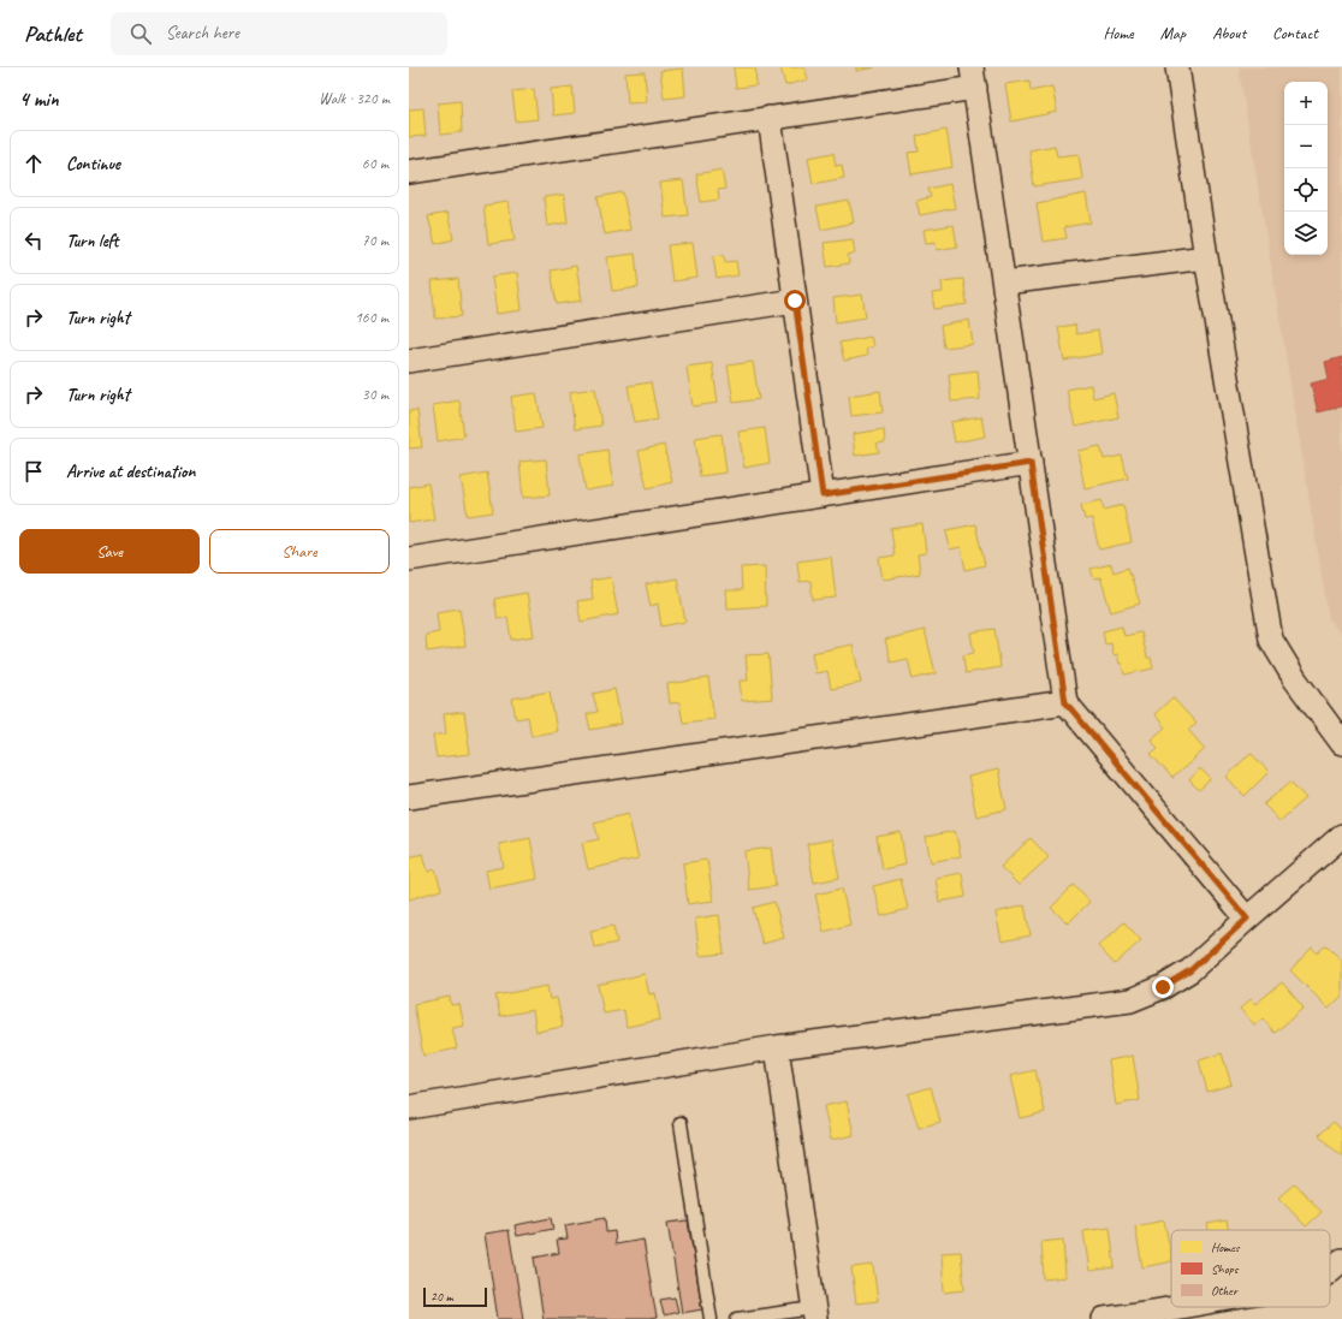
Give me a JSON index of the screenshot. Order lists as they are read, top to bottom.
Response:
{
  "legend": ["Homes", "Shops", "Other"],
  "scale_bar": "20 m",
  "page": {
    "header": "Pathlet",
    "search": "Search here",
    "nav": [
      "Home",
      "Map",
      "About",
      "Contact"
    ],
    "heading": ["4 min", "Walk · 320 m"],
    "map_buttons": ["+", "−"],
    "list": [
      ["Continue", "60 m"],
      ["Turn left", "70 m"],
      ["Turn right", "160 m"],
      ["Turn right", "30 m"],
      "Arrive at destination"
    ],
    "buttons": ["Save", "Share"],
    "scale": "20 m"
  }
}
